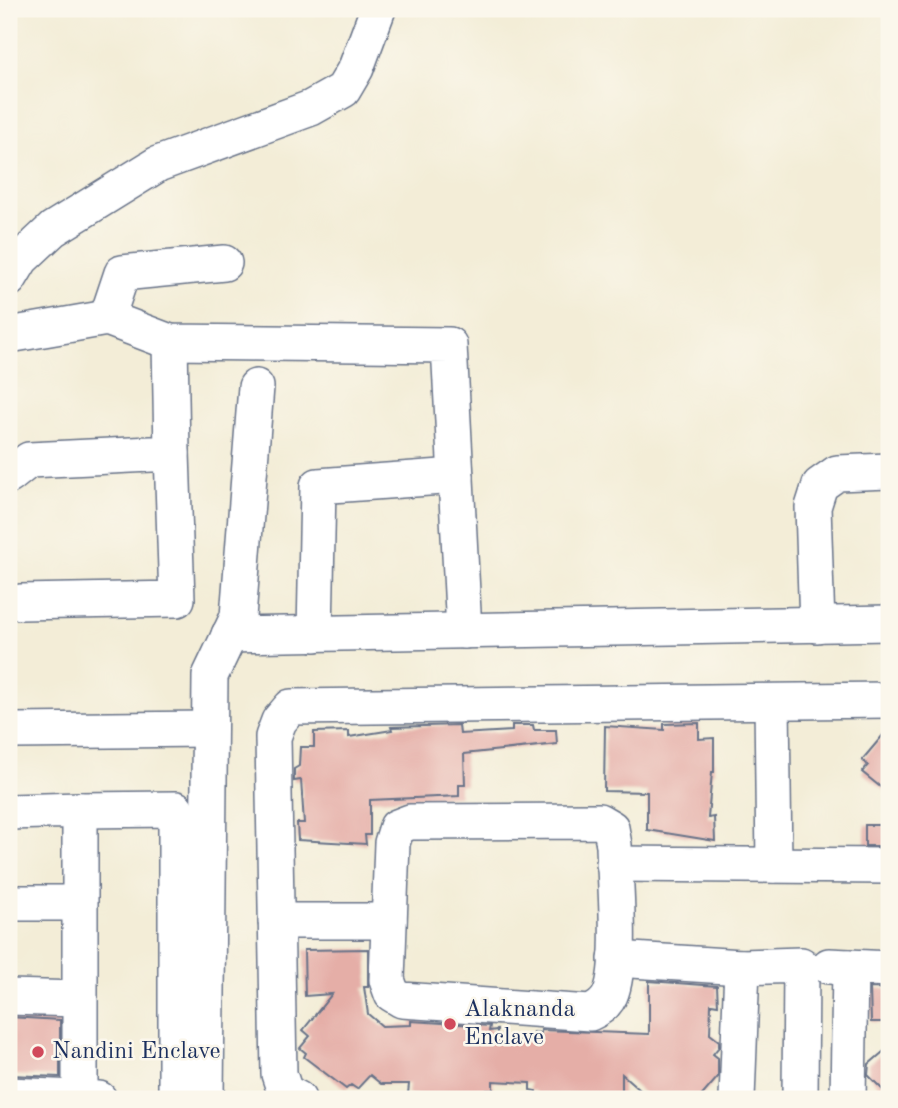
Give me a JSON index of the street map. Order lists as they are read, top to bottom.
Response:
{
  "places": ["Alaknanda Enclave", "Nandini Enclave"]
}
